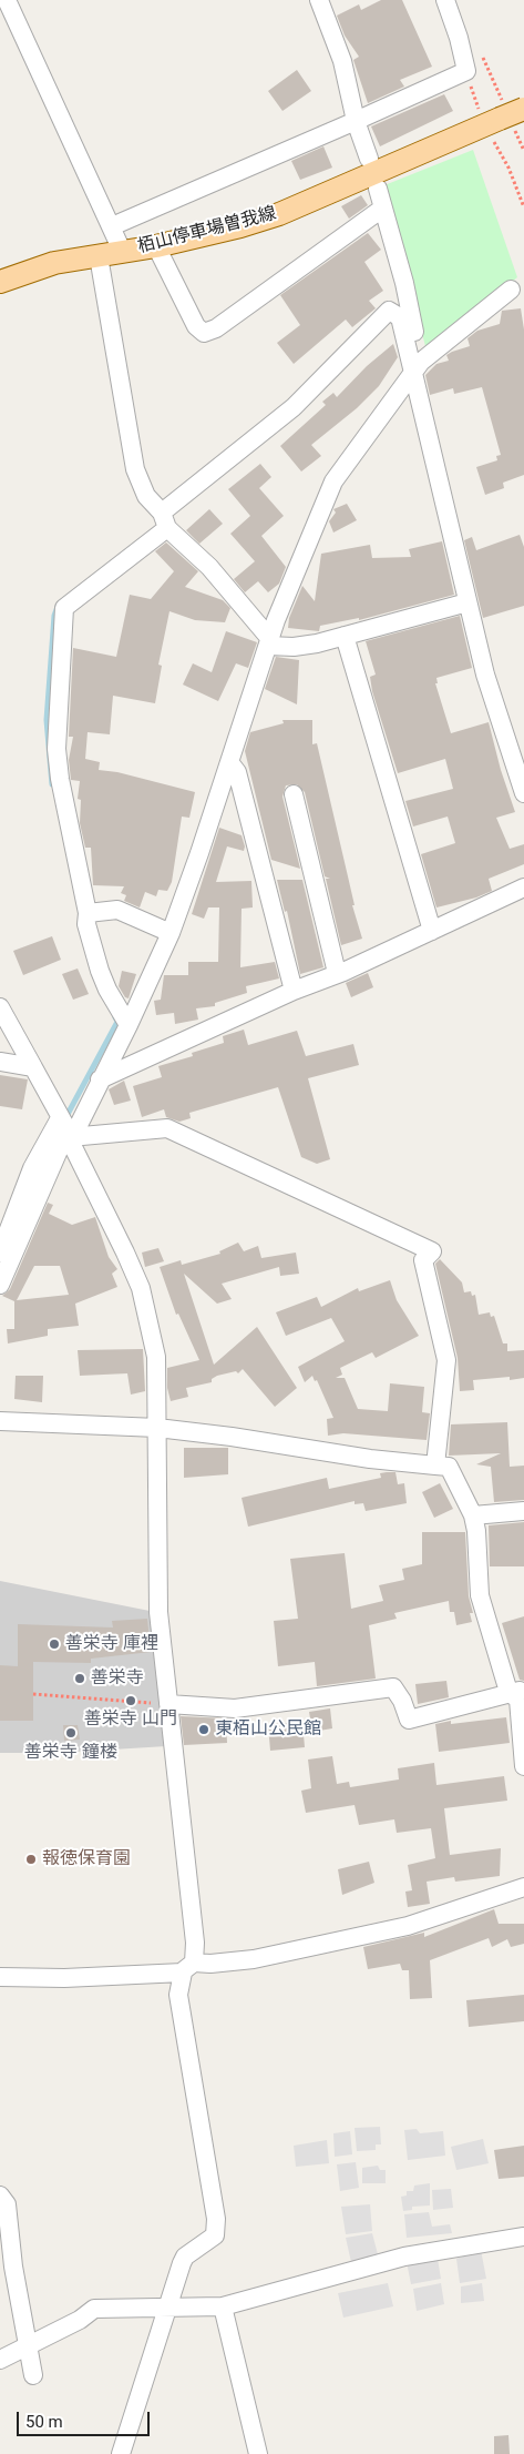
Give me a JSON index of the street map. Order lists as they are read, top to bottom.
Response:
{
  "streets": {
    "main road": ["栢山停車場曽我線"]
  },
  "places": [
    "善栄寺 庫裡",
    "善栄寺",
    "善栄寺 山門",
    "東栢山公民館",
    "善栄寺 鐘楼",
    "報徳保育園"
  ],
  "scale_bar": "50 m"
}
